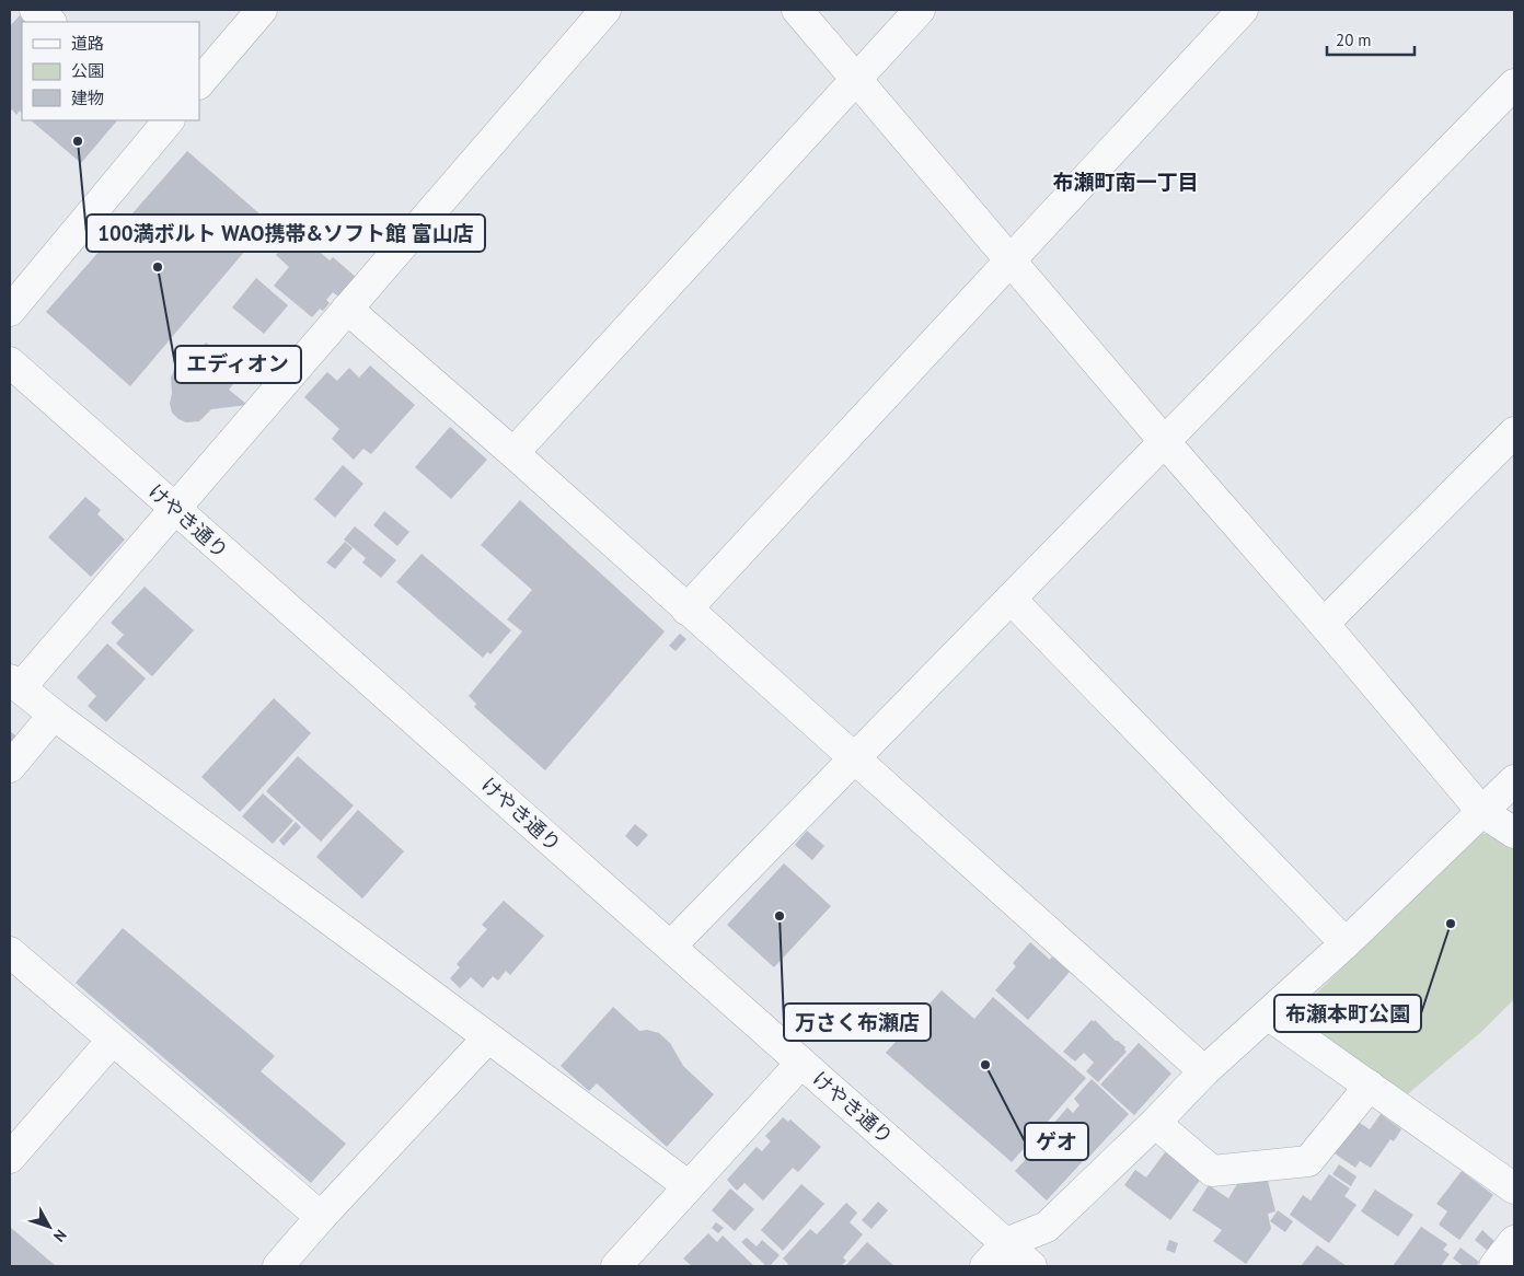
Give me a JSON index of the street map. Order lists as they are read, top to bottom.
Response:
{
  "streets": {
    "street": ["けやき通り"]
  },
  "districts": ["布瀬町南一丁目"],
  "places": [
    "100満ボルト WAO携帯&ソフト館 富山店",
    "エディオン",
    "万さく布瀬店",
    "布瀬本町公園",
    "ゲオ"
  ],
  "legend": ["道路", "公園", "建物"],
  "scale_bar": "20 m",
  "north": "bottom right"
}
